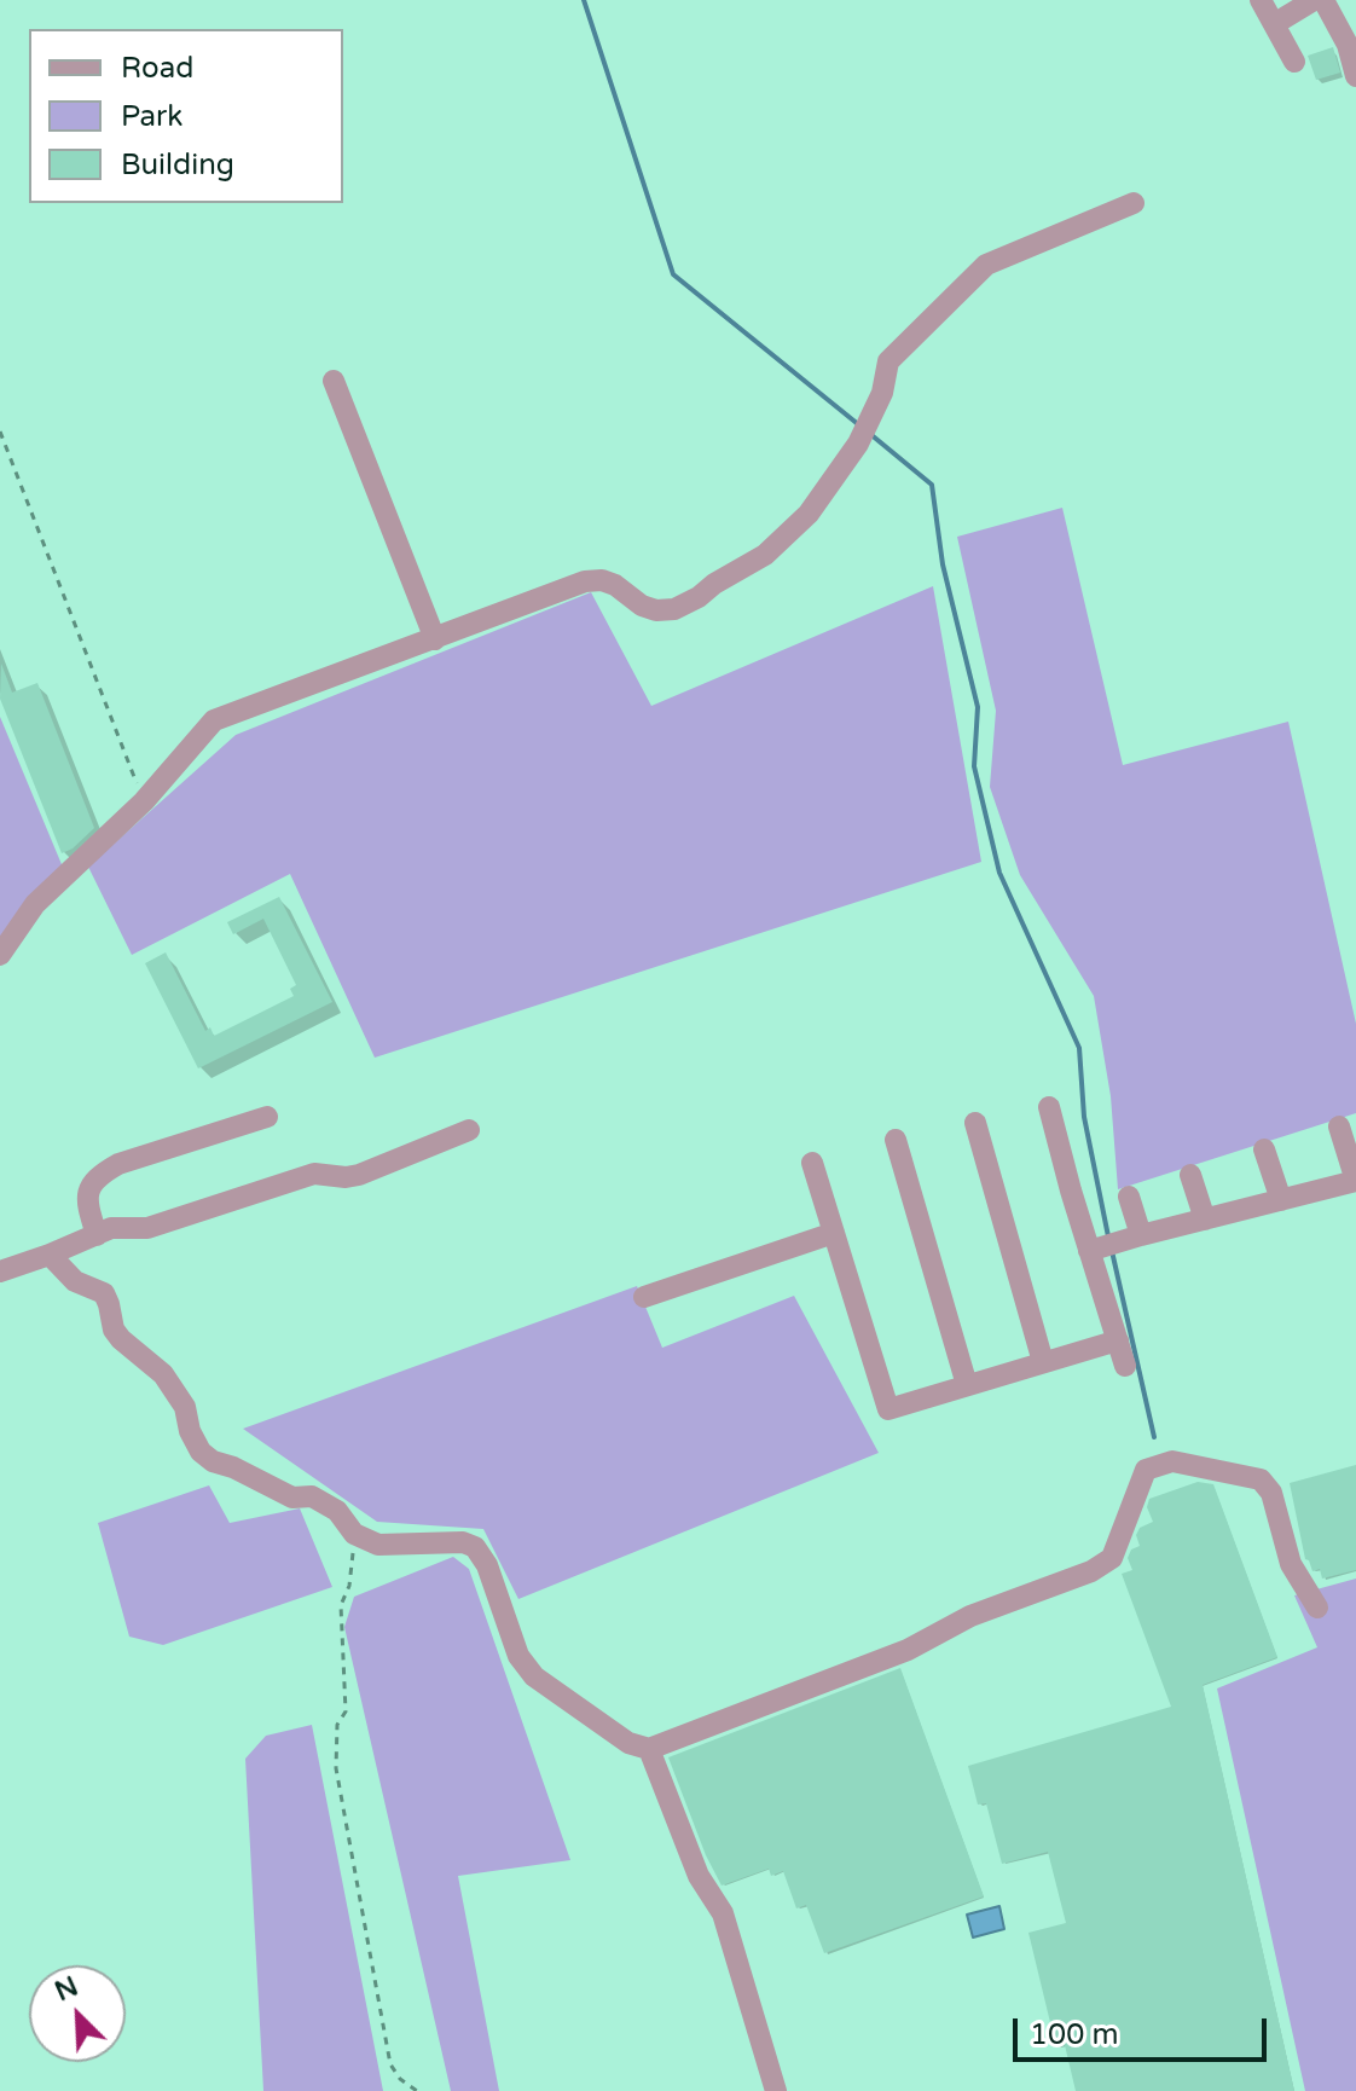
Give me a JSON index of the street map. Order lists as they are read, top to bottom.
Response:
{
  "legend": ["Road", "Park", "Building"],
  "scale_bar": "100 m",
  "north": "top left"
}
